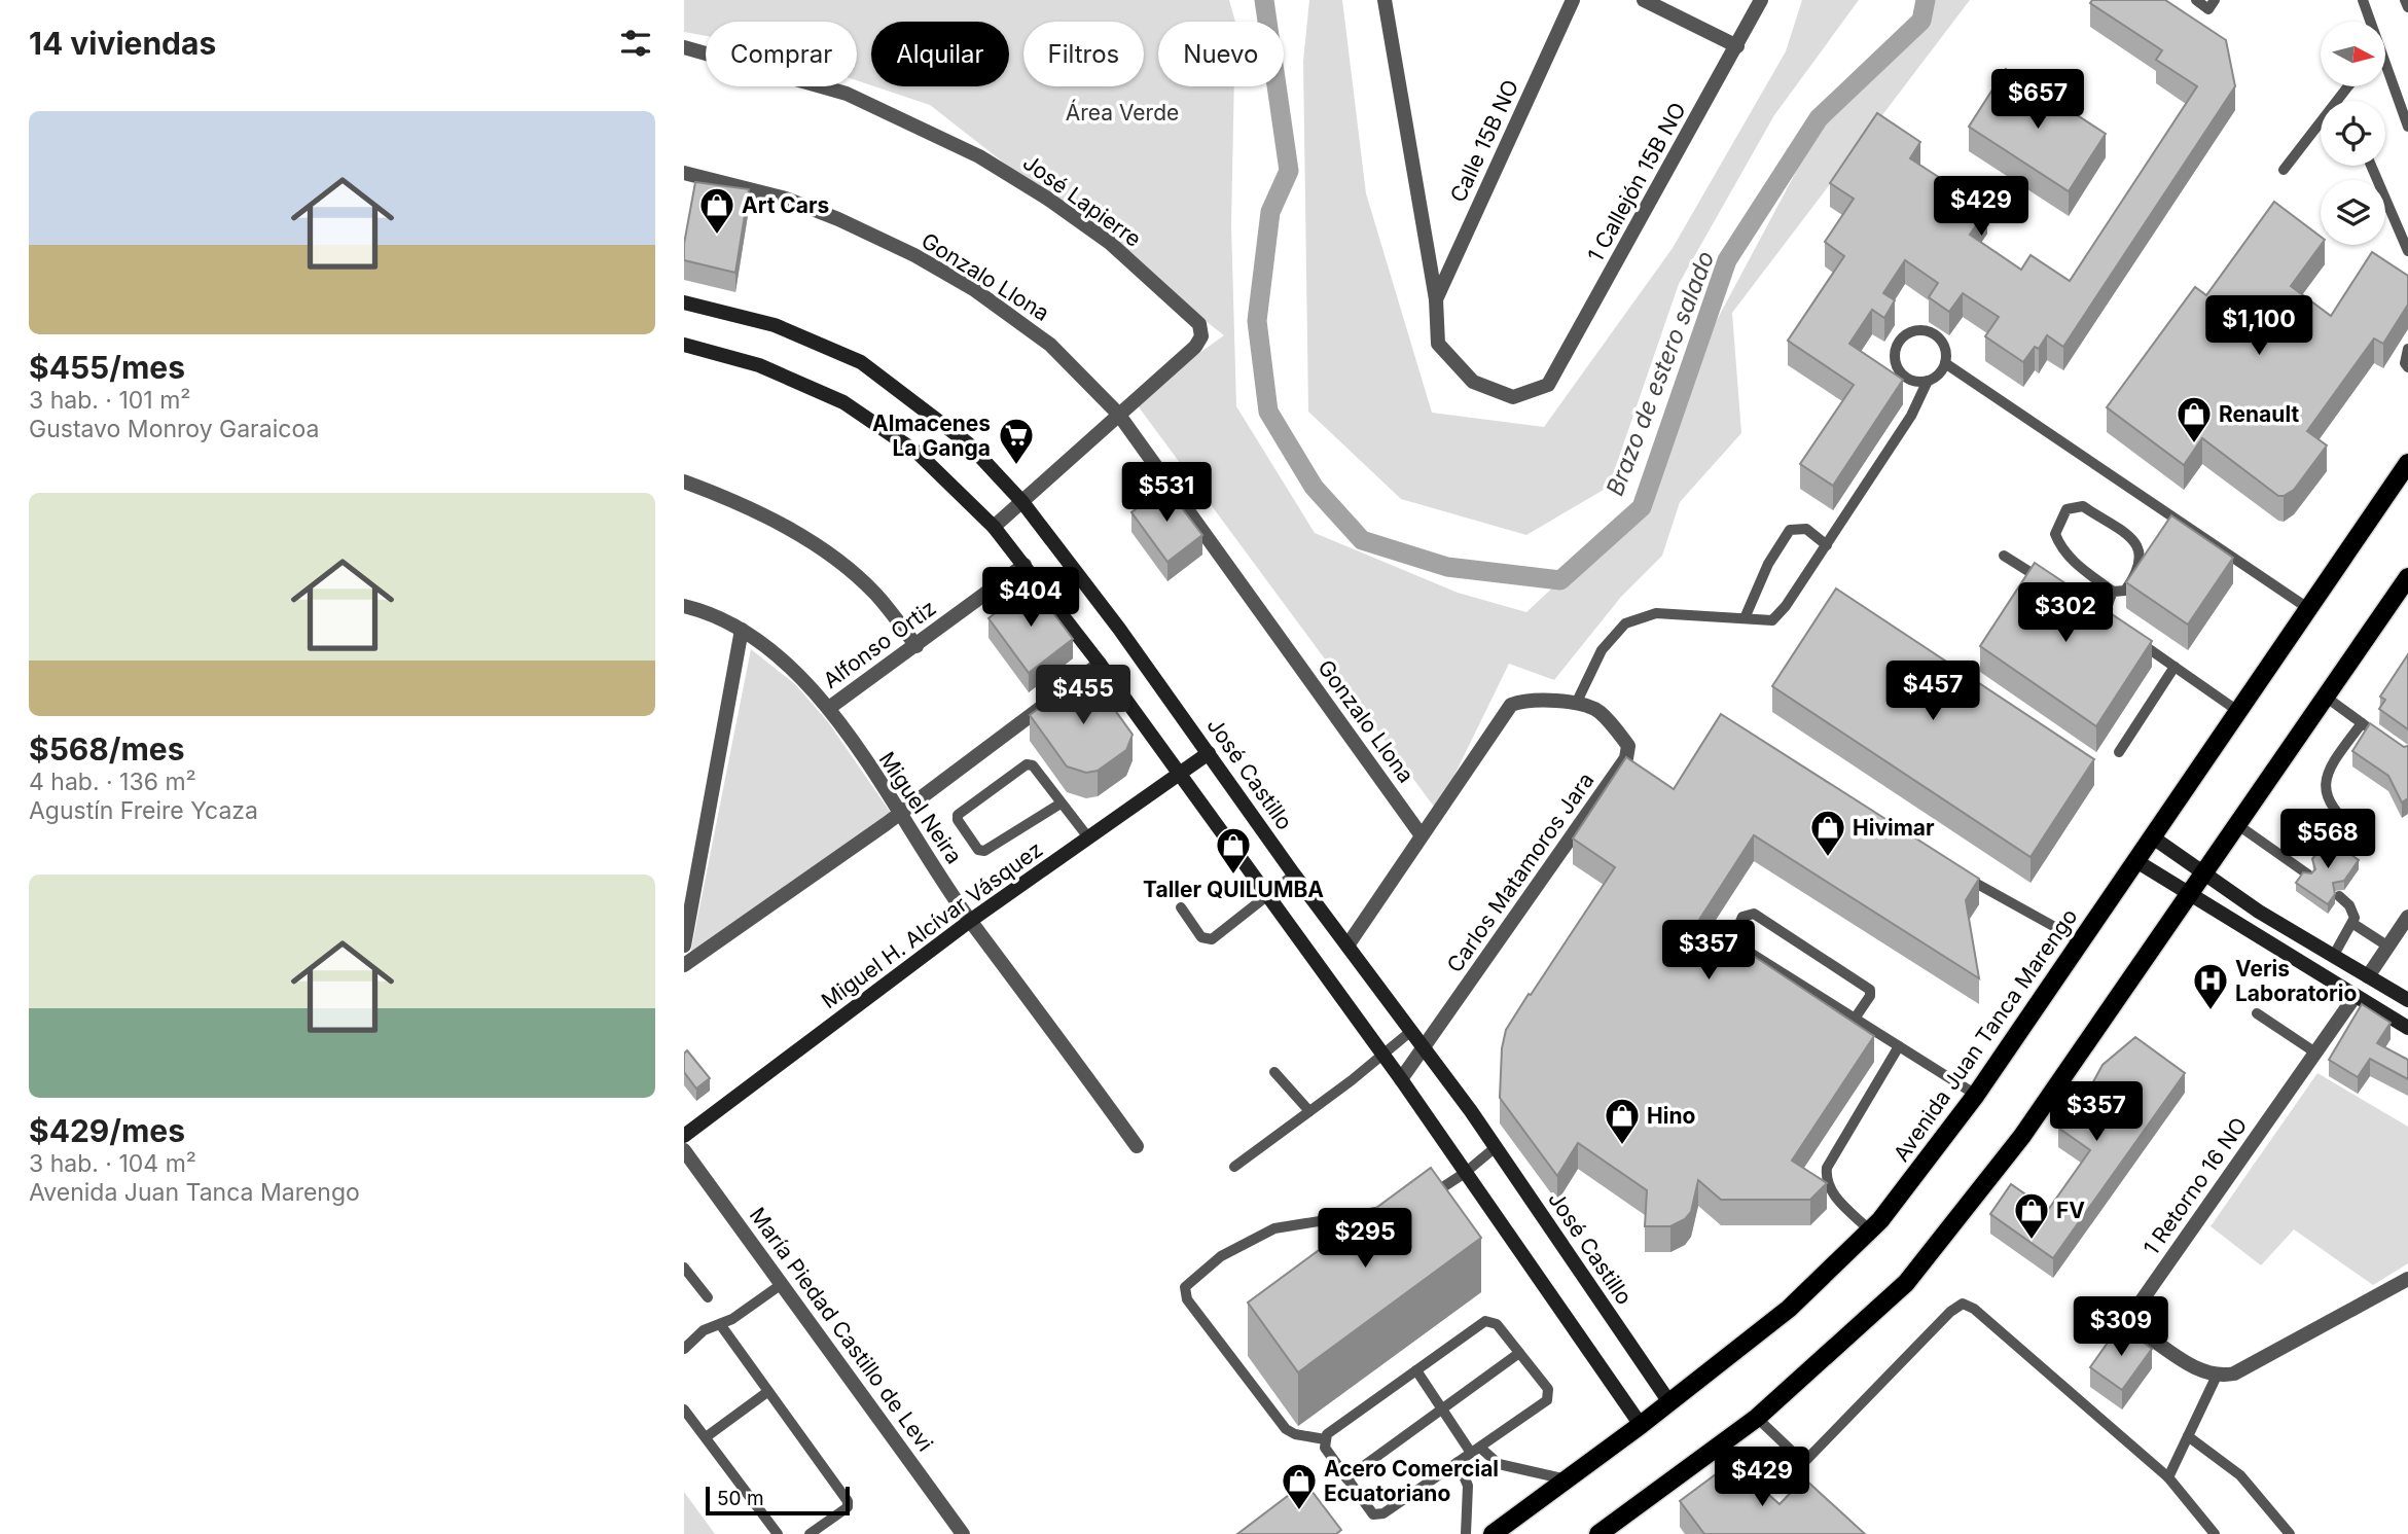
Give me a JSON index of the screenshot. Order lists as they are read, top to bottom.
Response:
{
  "streets": {
    "main road": ["Avenida Juan Tanca Marengo"],
    "street": [
      "Calle 15B NO",
      "1 Callejón 15B NO",
      "José Lapierre",
      "Gonzalo Llona",
      "Alfonso Ortiz",
      "José Castillo",
      "Miguel Neira",
      "Carlos Matamoros Jara",
      "Miguel H. Alcívar Vásquez",
      "1 Retorno 16 NO",
      "María Piedad Castillo de Levi"
    ]
  },
  "crossings": [
    ["Calle 15B NO", "1 Callejón 15B NO"],
    ["José Lapierre", "Gonzalo Llona"],
    ["José Lapierre", "José Castillo"],
    ["Alfonso Ortiz", "Miguel Neira"],
    ["José Castillo", "Carlos Matamoros Jara"],
    ["José Castillo", "Miguel H. Alcívar Vásquez"],
    ["José Castillo", "Avenida Juan Tanca Marengo"],
    ["Miguel Neira", "Miguel H. Alcívar Vásquez"]
  ],
  "water": ["Brazo de estero salado"],
  "parks": ["Área Verde"],
  "places": {
    "shop": [
      "Art Cars",
      "Renault",
      "Hivimar",
      "Taller QUILUMBA",
      "Hino",
      "FV",
      "Acero Comercial Ecuatoriano"
    ],
    "supermarket": ["Almacenes La Ganga"],
    "hospital": ["Veris Laboratorio"]
  },
  "scale_bar": "50 m",
  "north": "right",
  "page": {
    "heading": "14 viviendas",
    "chip": [
      "Comprar",
      "Alquilar",
      "Filtros",
      "Nuevo"
    ],
    "price": [
      "$657",
      "$429",
      "$1,100",
      "$531",
      "$404",
      "$302",
      "$457",
      "$455",
      "$568",
      "$357",
      "$357",
      "$295",
      "$309",
      "$429"
    ],
    "list": [
      {
        "name": "$455/mes",
        "note": "3 hab. · 101 m² · Gustavo Monroy Garaicoa"
      },
      {
        "name": "$568/mes",
        "note": "4 hab. · 136 m² · Agustín Freire Ycaza"
      },
      {
        "name": "$429/mes",
        "note": "3 hab. · 104 m² · Avenida Juan Tanca Marengo"
      }
    ],
    "scale": "50 m"
  }
}
